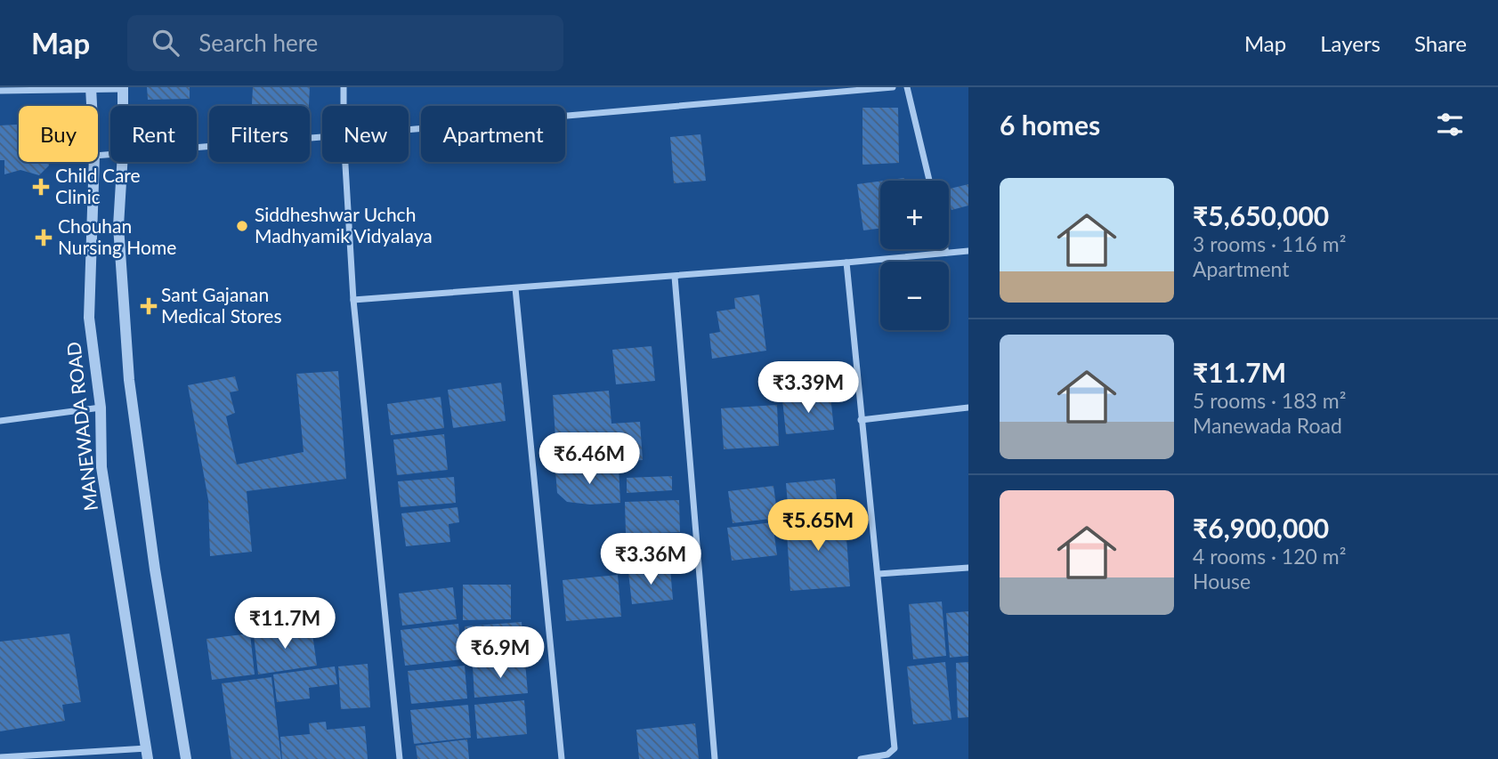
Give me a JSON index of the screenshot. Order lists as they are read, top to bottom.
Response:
{
  "streets": {
    "street": ["MANEWADA ROAD"]
  },
  "places": {
    "health": ["Child Care Clinic", "Chouhan Nursing Home", "Sant Gajanan Medical Stores"],
    "other": ["Siddheshwar Uchch Madhyamik Vidyalaya"]
  },
  "page": {
    "header": "Map",
    "search": "Search here",
    "nav": ["Map", "Layers", "Share"],
    "heading": "6 homes",
    "chip": [
      "Buy",
      "Rent",
      "Filters",
      "New",
      "Apartment"
    ],
    "list": [
      {
        "name": "₹5,650,000",
        "note": "3 rooms · 116 m² · Apartment"
      },
      {
        "name": "₹11.7M",
        "note": "5 rooms · 183 m² · Manewada Road"
      },
      {
        "name": "₹6,900,000",
        "note": "4 rooms · 120 m² · House"
      }
    ],
    "map_buttons": ["+", "−"],
    "price": [
      "₹3.39M",
      "₹6.46M",
      "₹5.65M",
      "₹3.36M",
      "₹11.7M",
      "₹6.9M"
    ]
  }
}
